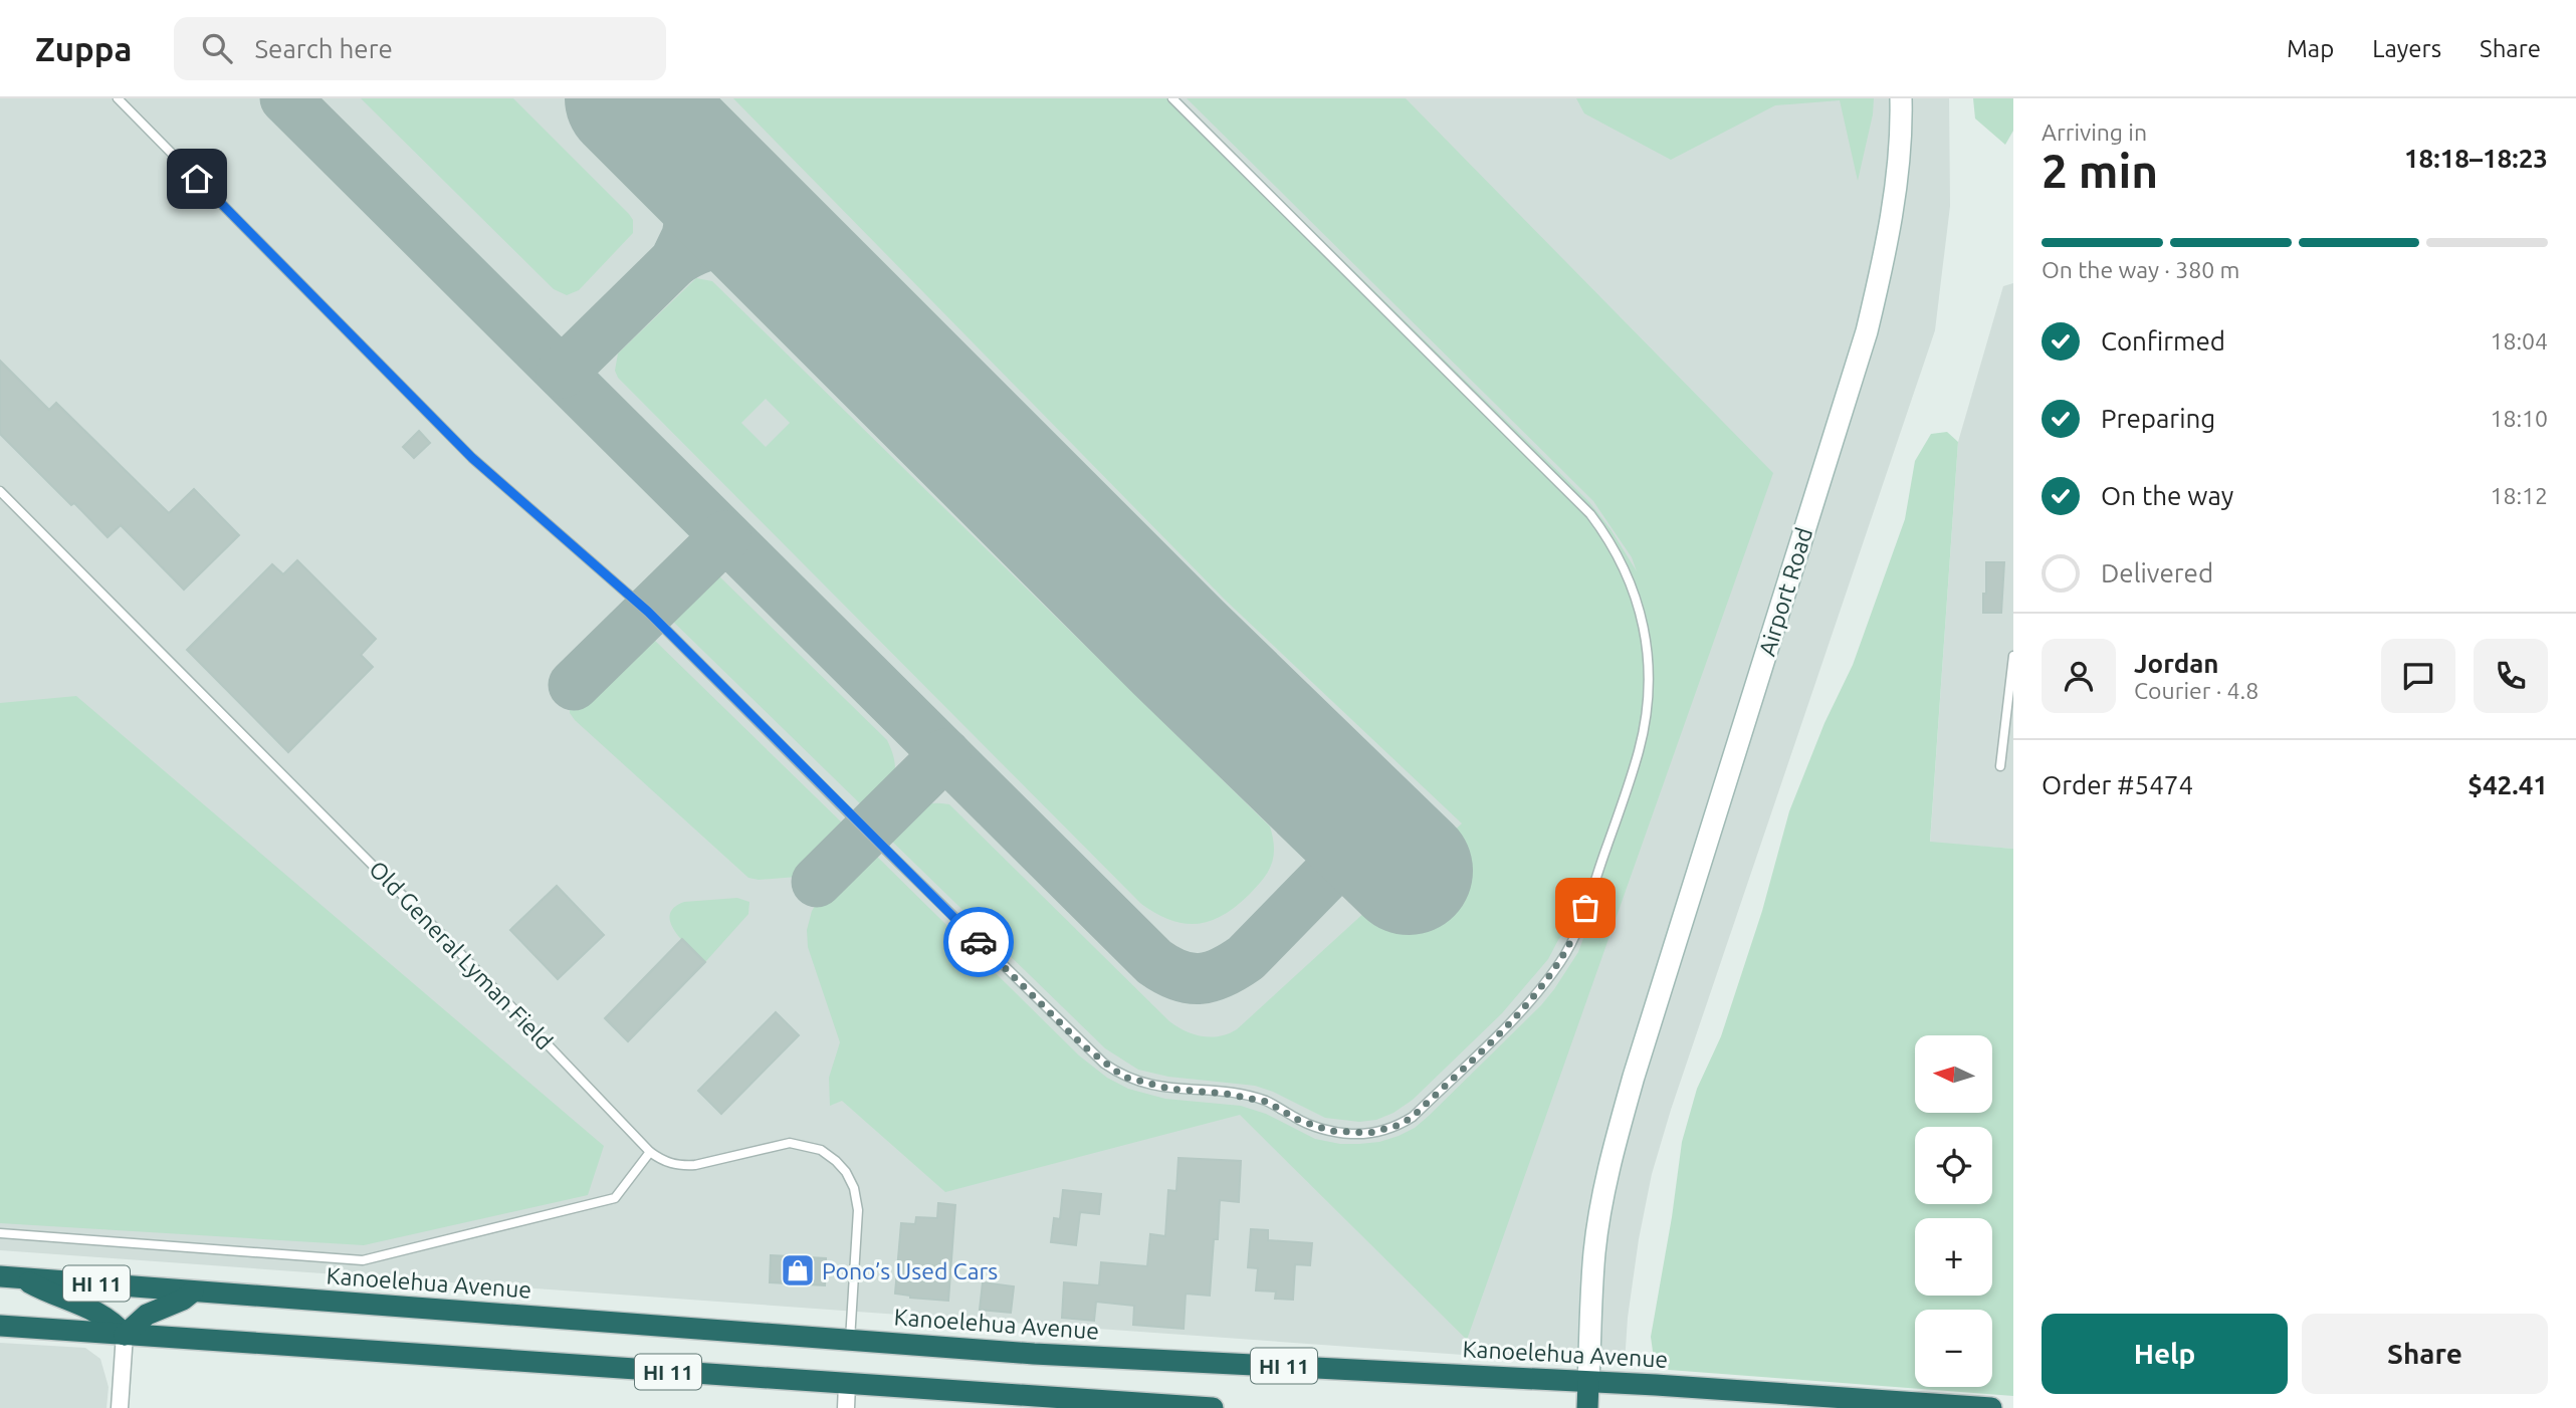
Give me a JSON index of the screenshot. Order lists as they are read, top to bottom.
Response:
{
  "streets": {
    "highway": ["Kanoelehua Avenue", "HI 11"],
    "street": ["Airport Road"],
    "lane": ["Old General Lyman Field"]
  },
  "crossings": [
    ["Airport Road", "Kanoelehua Avenue"],
    ["Old General Lyman Field", "Kanoelehua Avenue"]
  ],
  "places": {
    "shop": ["Pono’s Used Cars"]
  },
  "north": "left",
  "page": {
    "header": "Zuppa",
    "search": "Search here",
    "nav": ["Map", "Layers", "Share"],
    "heading": ["2 min", "Arriving in", "18:18–18:23"],
    "panel": [
      "Jordan",
      "Courier · 4.8",
      "Order #5474",
      "$42.41"
    ],
    "bar": "On the way · 380 m",
    "list": [
      ["Confirmed", "18:04"],
      ["Preparing", "18:10"],
      ["On the way", "18:12"],
      "Delivered"
    ],
    "map_buttons": ["+", "−"],
    "buttons": ["Help", "Share"]
  }
}
